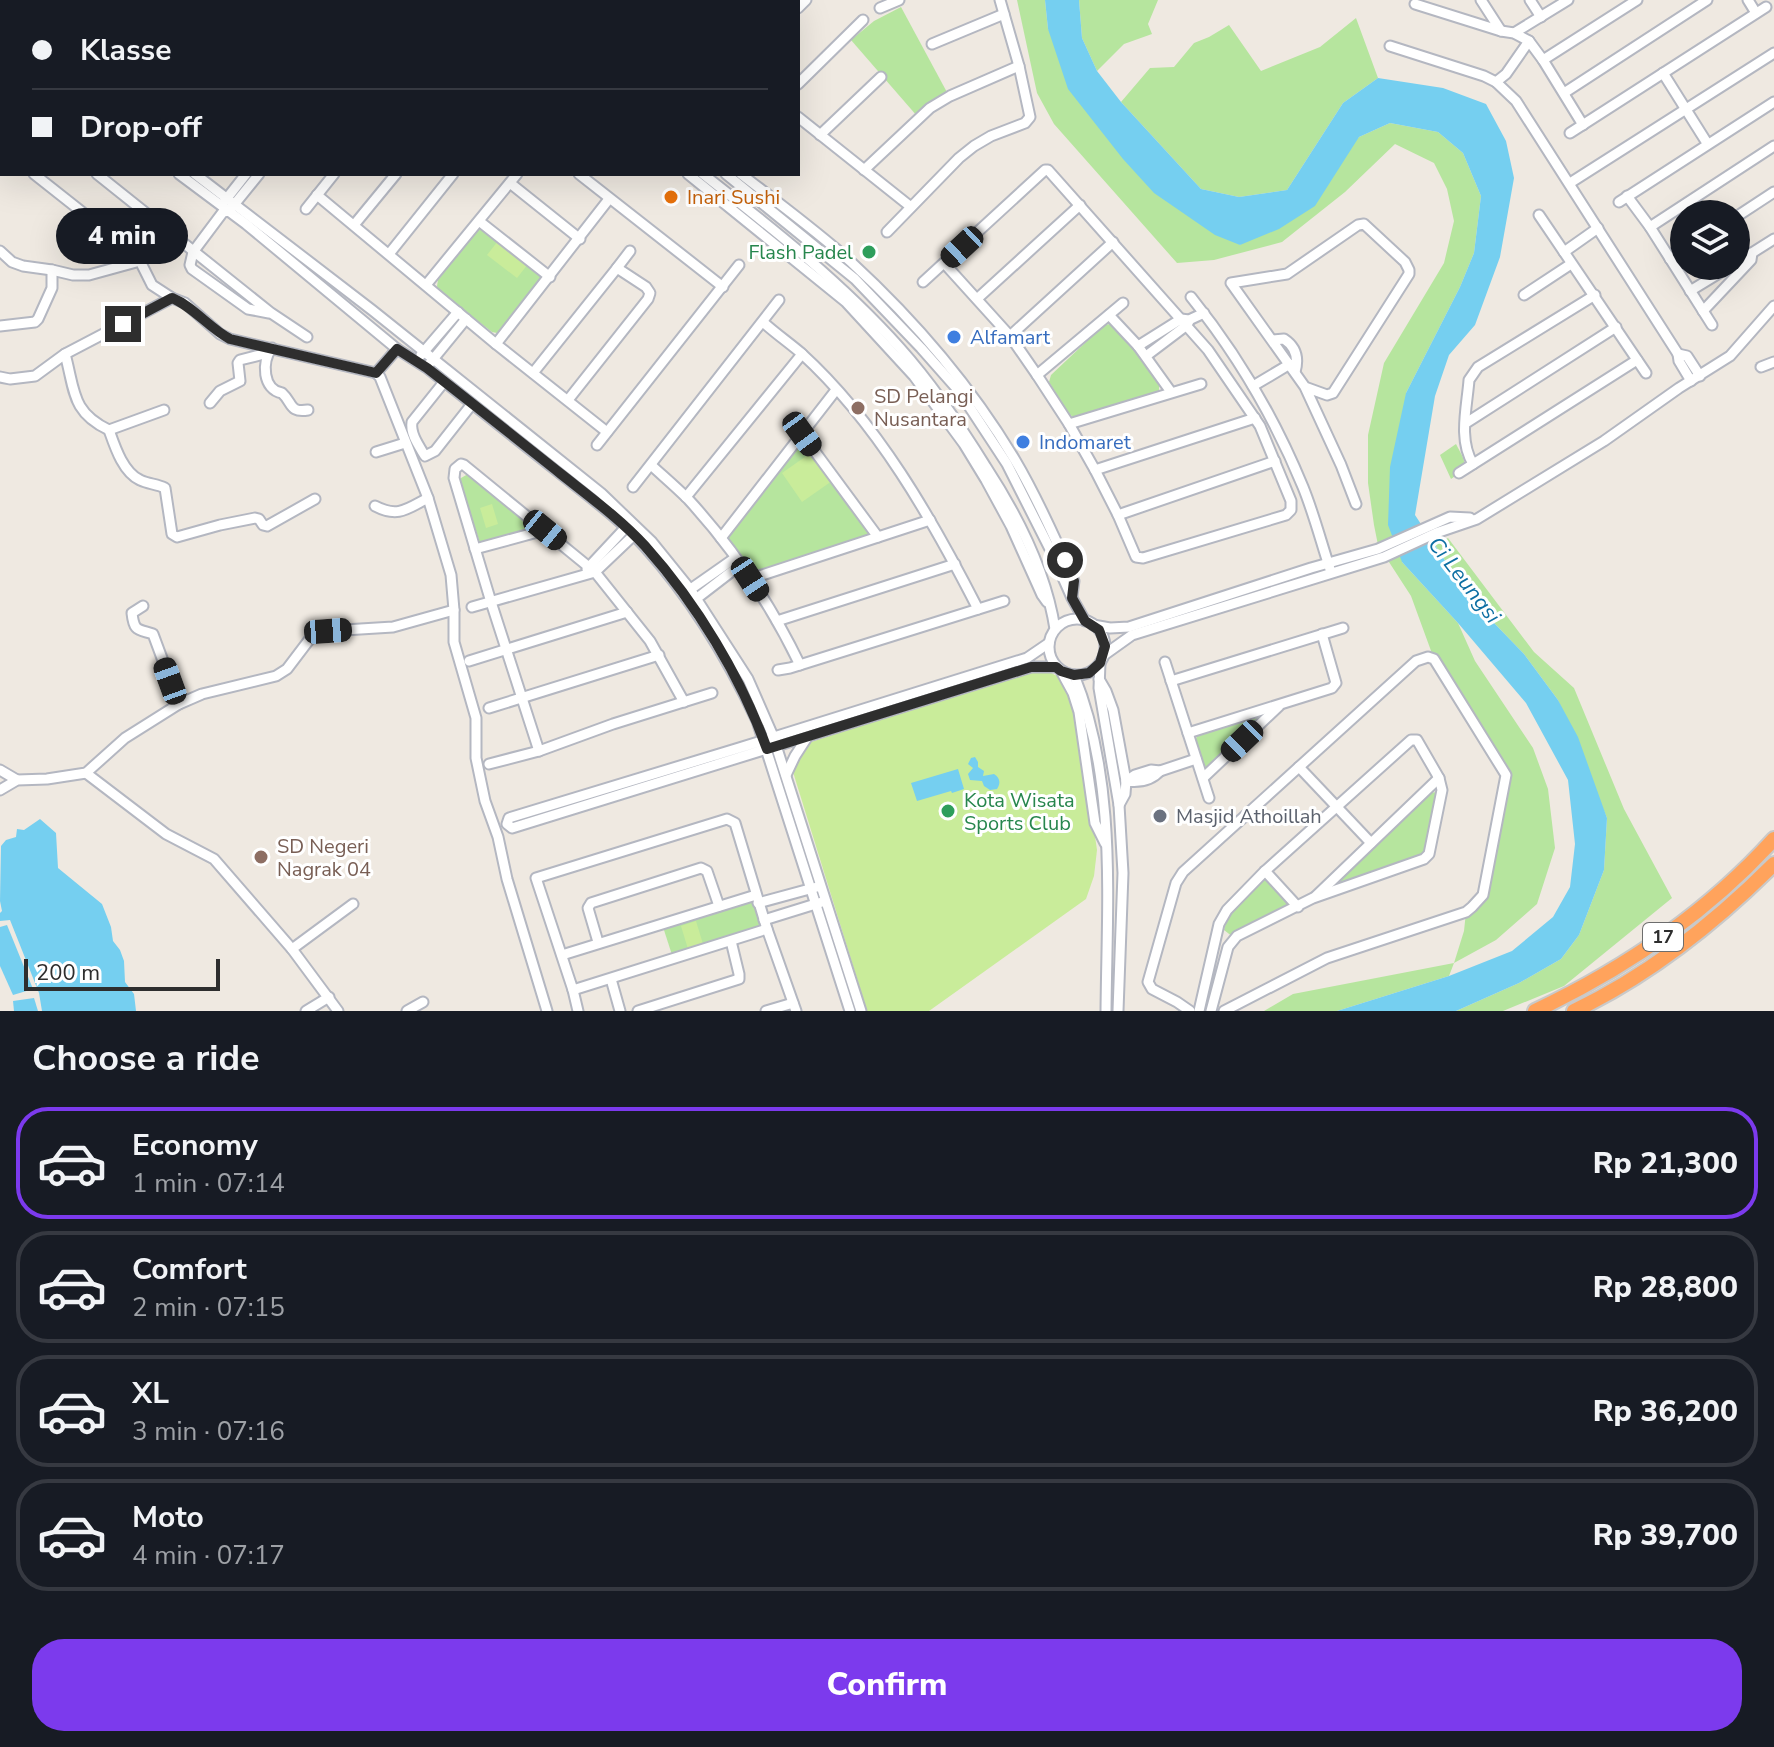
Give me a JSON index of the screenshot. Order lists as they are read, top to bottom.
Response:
{
  "streets": {
    "highway": ["17"]
  },
  "water": ["Ci Leungsi"],
  "places": [
    "Inari Sushi",
    "Flash Padel",
    "Alfamart",
    "SD Pelangi Nusantara",
    "Indomaret",
    "Kota Wisata Sports Club",
    "Masjid Athoillah",
    "SD Negeri Nagrak 04"
  ],
  "scale_bar": "200 m",
  "page": {
    "banner": ["Klasse", "Drop-off"],
    "bubble": "4 min",
    "scale": "200 m",
    "heading": "Choose a ride",
    "list": [
      {
        "name": "Economy",
        "note": "1 min · 07:14",
        "value": "Rp 21,300"
      },
      {
        "name": "Comfort",
        "note": "2 min · 07:15",
        "value": "Rp 28,800"
      },
      {
        "name": "XL",
        "note": "3 min · 07:16",
        "value": "Rp 36,200"
      },
      {
        "name": "Moto",
        "note": "4 min · 07:17",
        "value": "Rp 39,700"
      }
    ],
    "buttons": "Confirm"
  }
}
